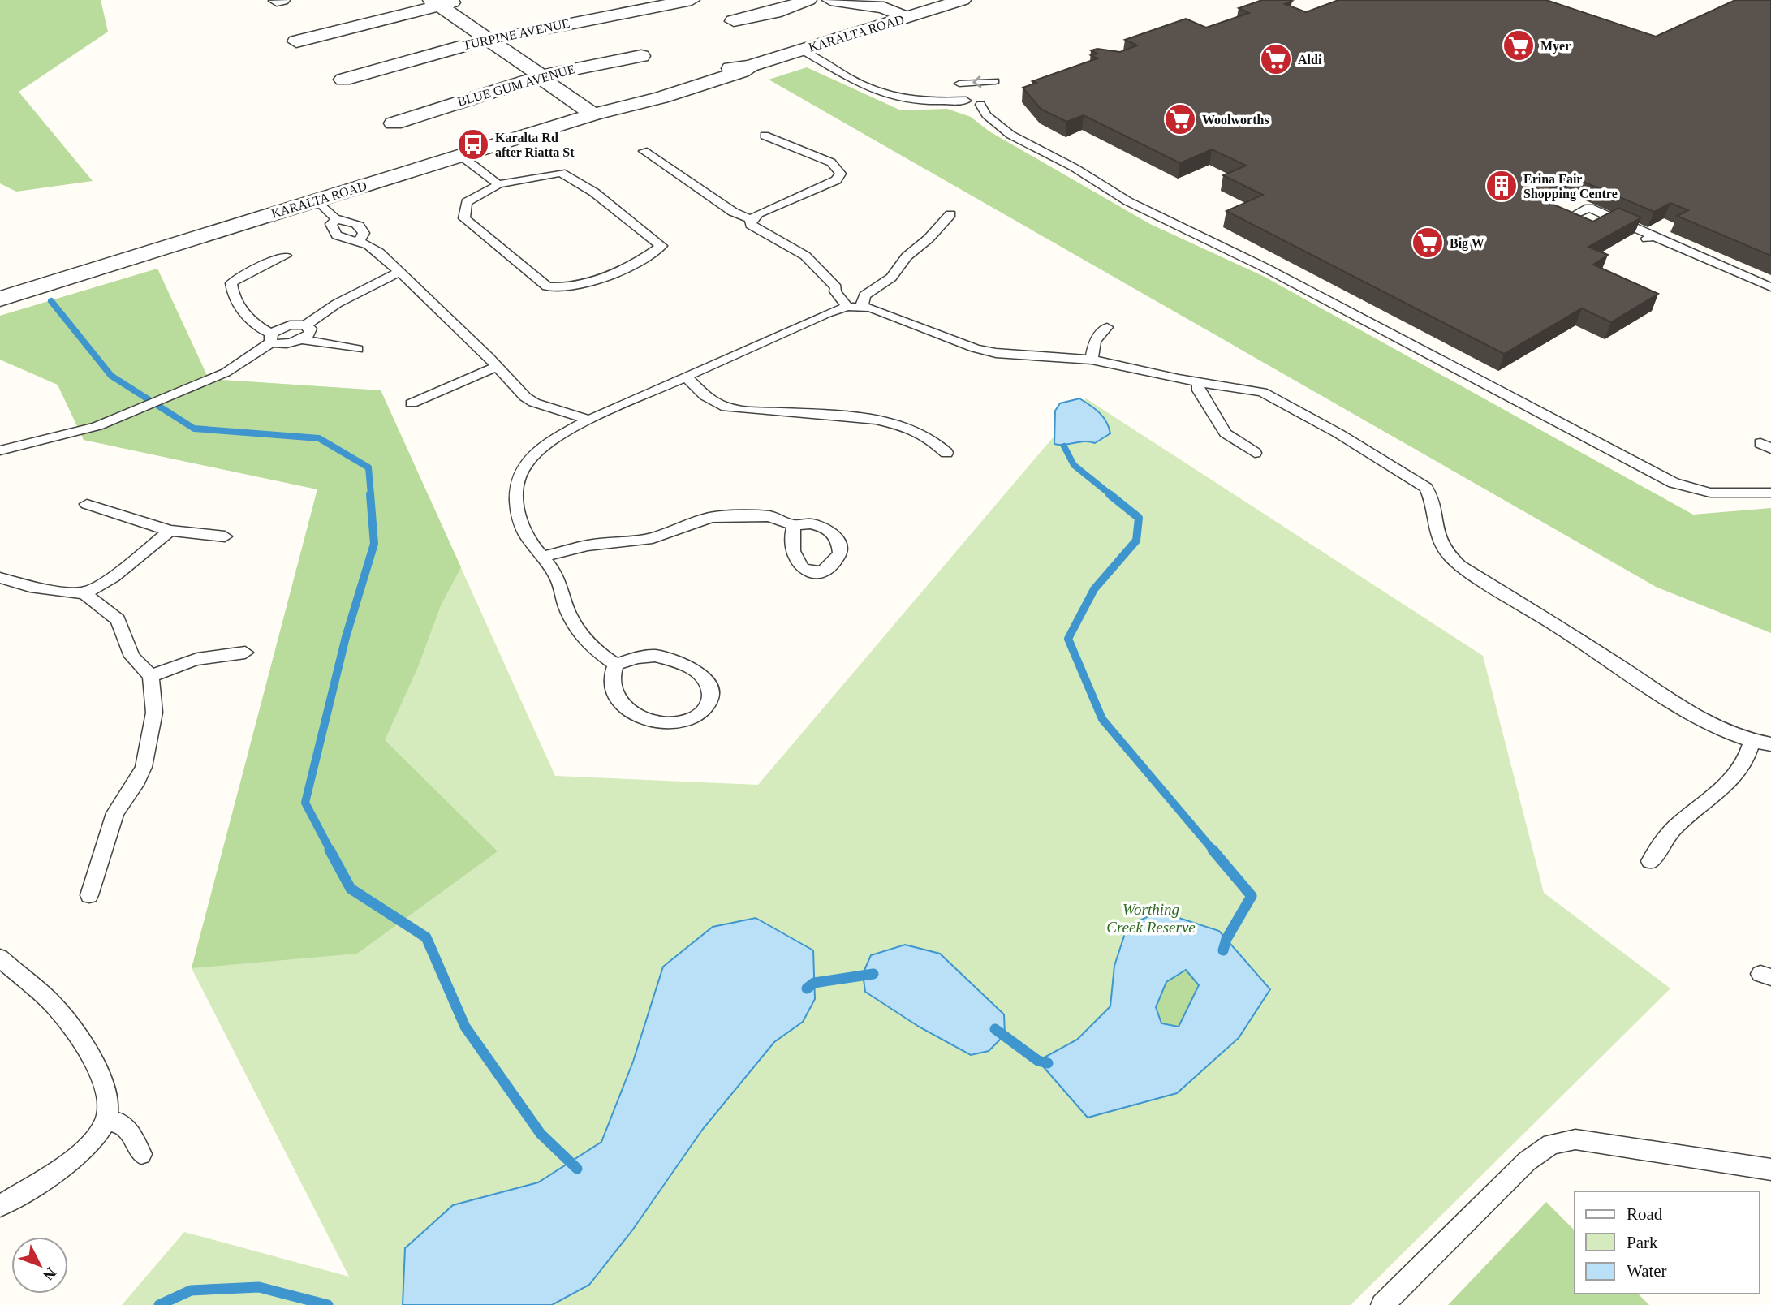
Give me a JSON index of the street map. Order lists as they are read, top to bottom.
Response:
{
  "streets": {
    "street": ["KARALTA ROAD", "TURPINE AVENUE", "BLUE GUM AVENUE"]
  },
  "parks": ["Worthing Creek Reserve"],
  "places": {
    "supermarket": [
      "Myer",
      "Aldi",
      "Woolworths",
      "Big W"
    ],
    "bus stop": ["Karalta Rd after Riatta St"],
    "building": ["Erina Fair Shopping Centre"]
  },
  "legend": ["Road", "Park", "Water"],
  "north": "bottom right"
}
